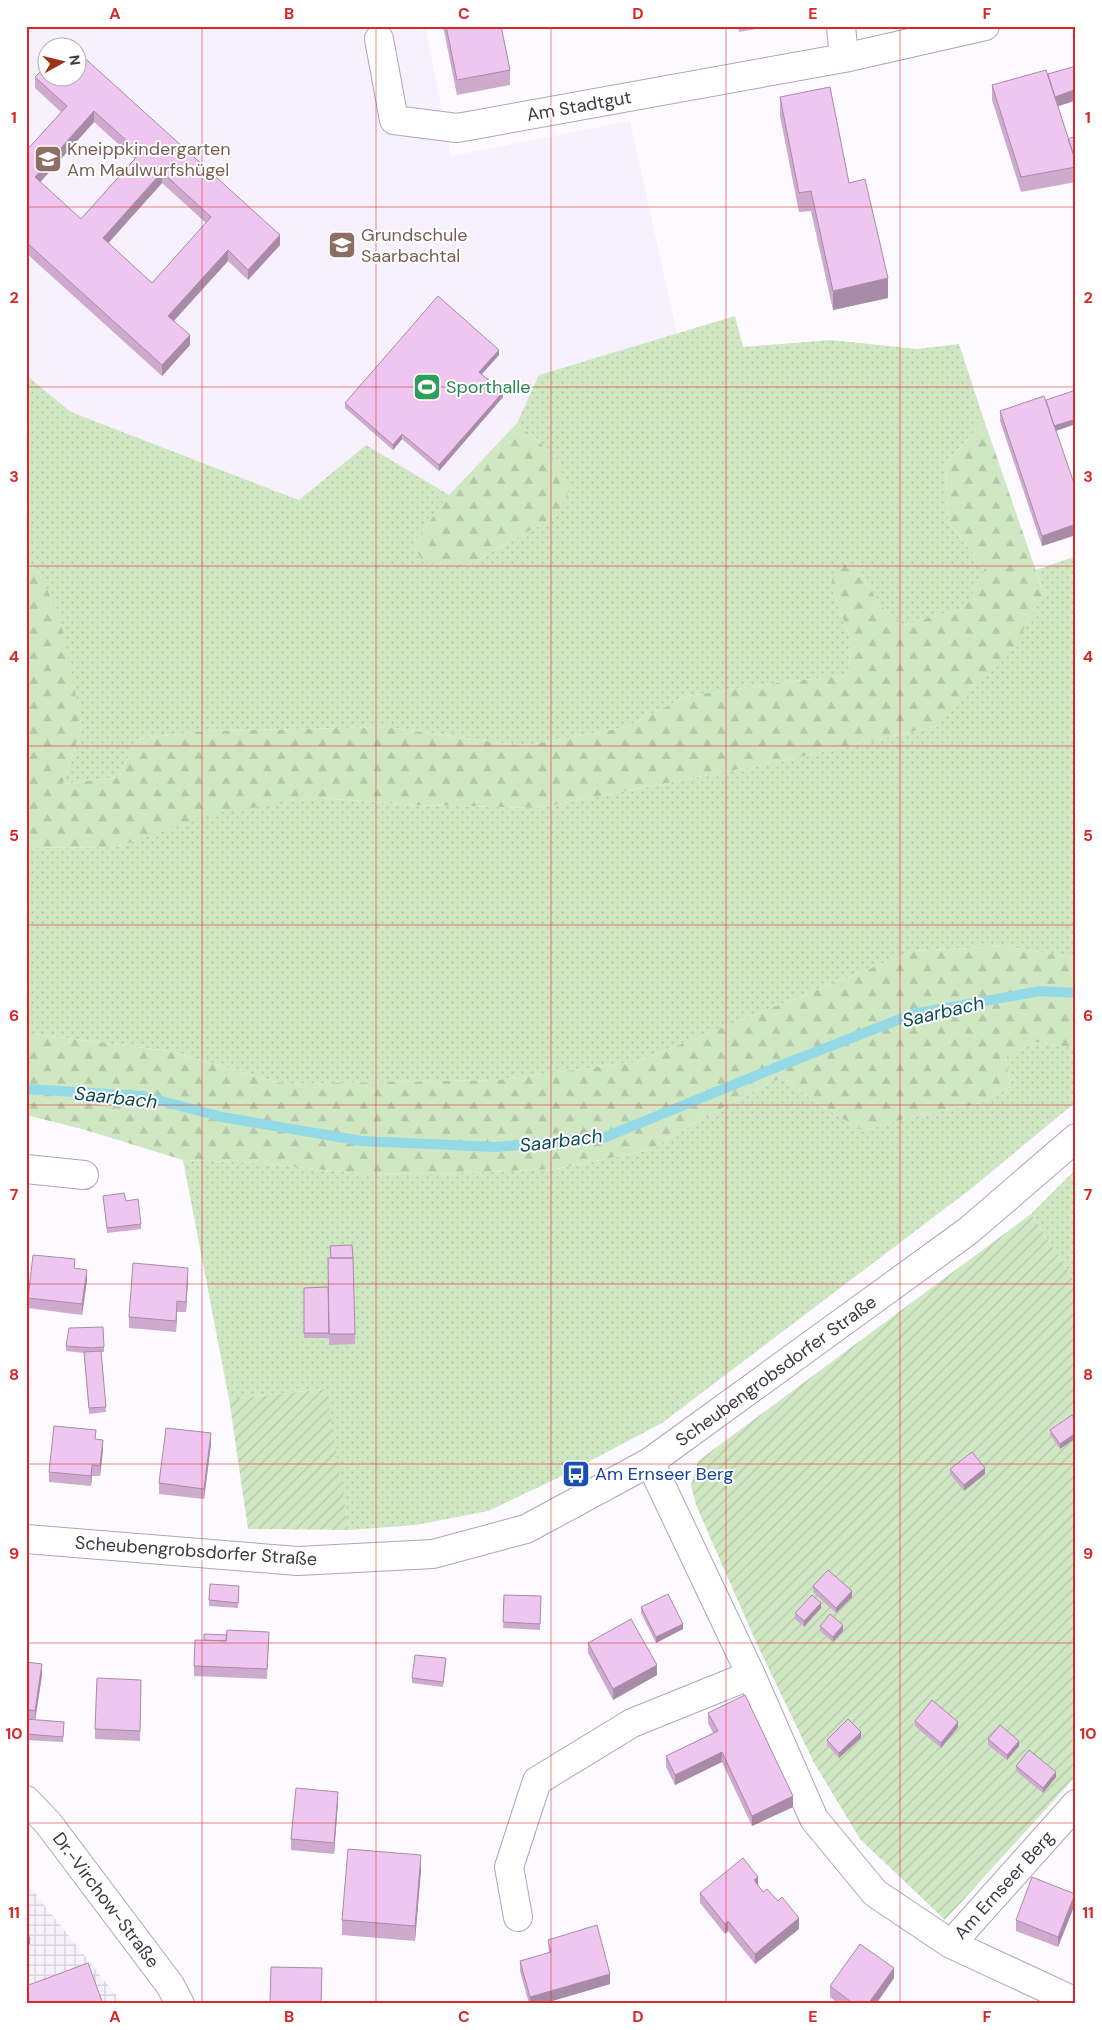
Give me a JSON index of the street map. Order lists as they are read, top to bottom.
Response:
{
  "streets": {
    "street": [
      "Am Stadtgut",
      "Scheubengrobsdorfer Straße",
      "Am Ernseer Berg",
      "Dr.-Virchow-Straße"
    ]
  },
  "crossings": [
    ["Scheubengrobsdorfer Straße", "Am Ernseer Berg"]
  ],
  "water": ["Saarbach"],
  "places": {
    "school or university": ["Kneippkindergarten Am Maulwurfshügel", "Grundschule Saarbachtal"],
    "sports": ["Sporthalle"],
    "bus stop": ["Am Ernseer Berg"]
  },
  "north": "right",
  "grid": {
    "columns": [
      "A",
      "B",
      "C",
      "D",
      "E",
      "F"
    ],
    "rows": [
      "1",
      "2",
      "3",
      "4",
      "5",
      "6",
      "7",
      "8",
      "9",
      "10",
      "11"
    ]
  }
}
